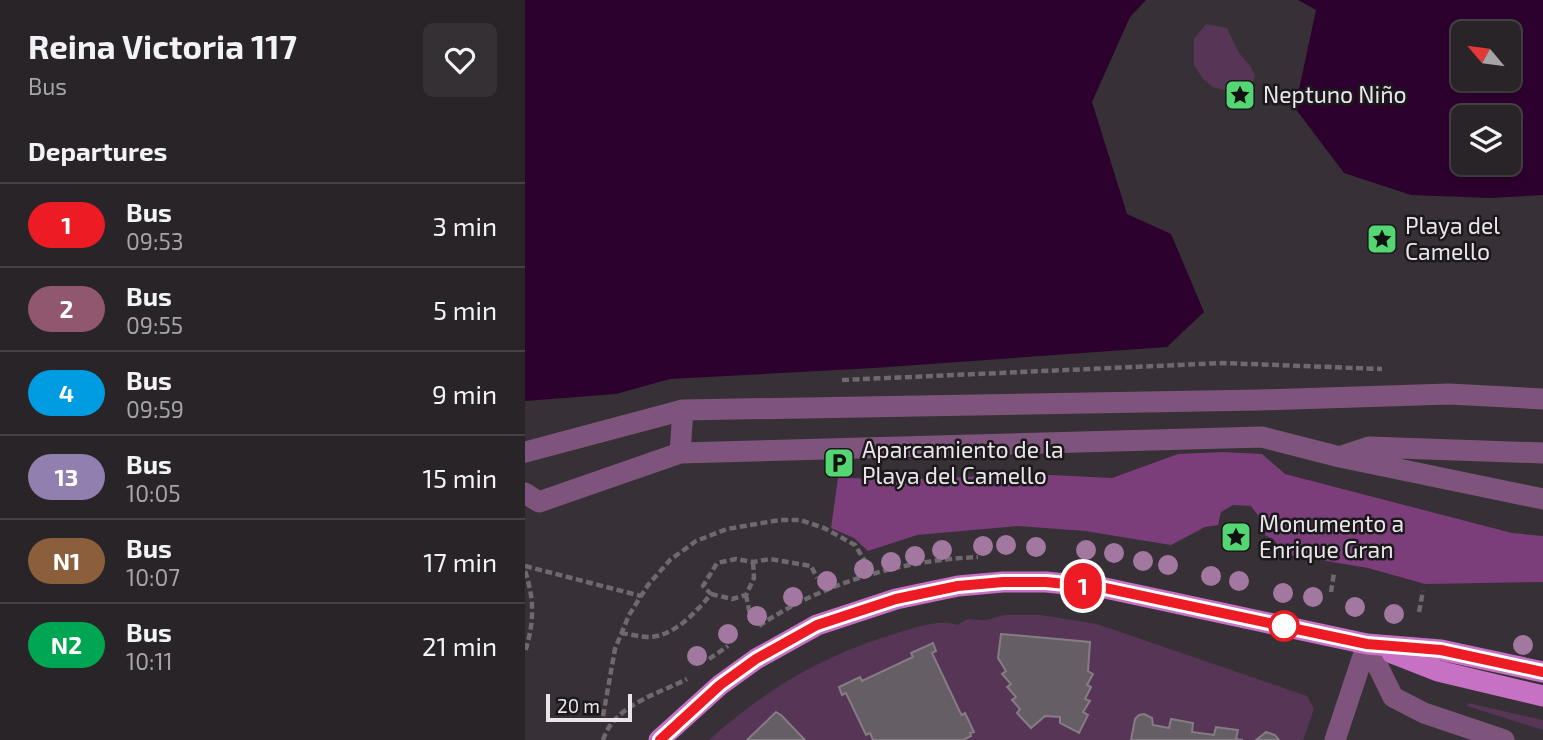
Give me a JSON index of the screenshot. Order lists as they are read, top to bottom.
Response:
{
  "places": {
    "place": ["Neptuno Niño", "Playa del Camello", "Monumento a Enrique Gran"],
    "parking": ["Aparcamiento de la Playa del Camello"]
  },
  "lines": ["bus line 1"],
  "scale_bar": "20 m",
  "north": "top left",
  "page": {
    "heading": [
      ["Reina Victoria 117", "Bus"],
      "Departures"
    ],
    "on_map": "1",
    "list": [
      {
        "mark": "1",
        "name": "Bus",
        "note": "09:53",
        "value": "3 min"
      },
      {
        "mark": "2",
        "name": "Bus",
        "note": "09:55",
        "value": "5 min"
      },
      {
        "mark": "4",
        "name": "Bus",
        "note": "09:59",
        "value": "9 min"
      },
      {
        "mark": "13",
        "name": "Bus",
        "note": "10:05",
        "value": "15 min"
      },
      {
        "mark": "N1",
        "name": "Bus",
        "note": "10:07",
        "value": "17 min"
      },
      {
        "mark": "N2",
        "name": "Bus",
        "note": "10:11",
        "value": "21 min"
      }
    ],
    "scale": "20 m"
  }
}
